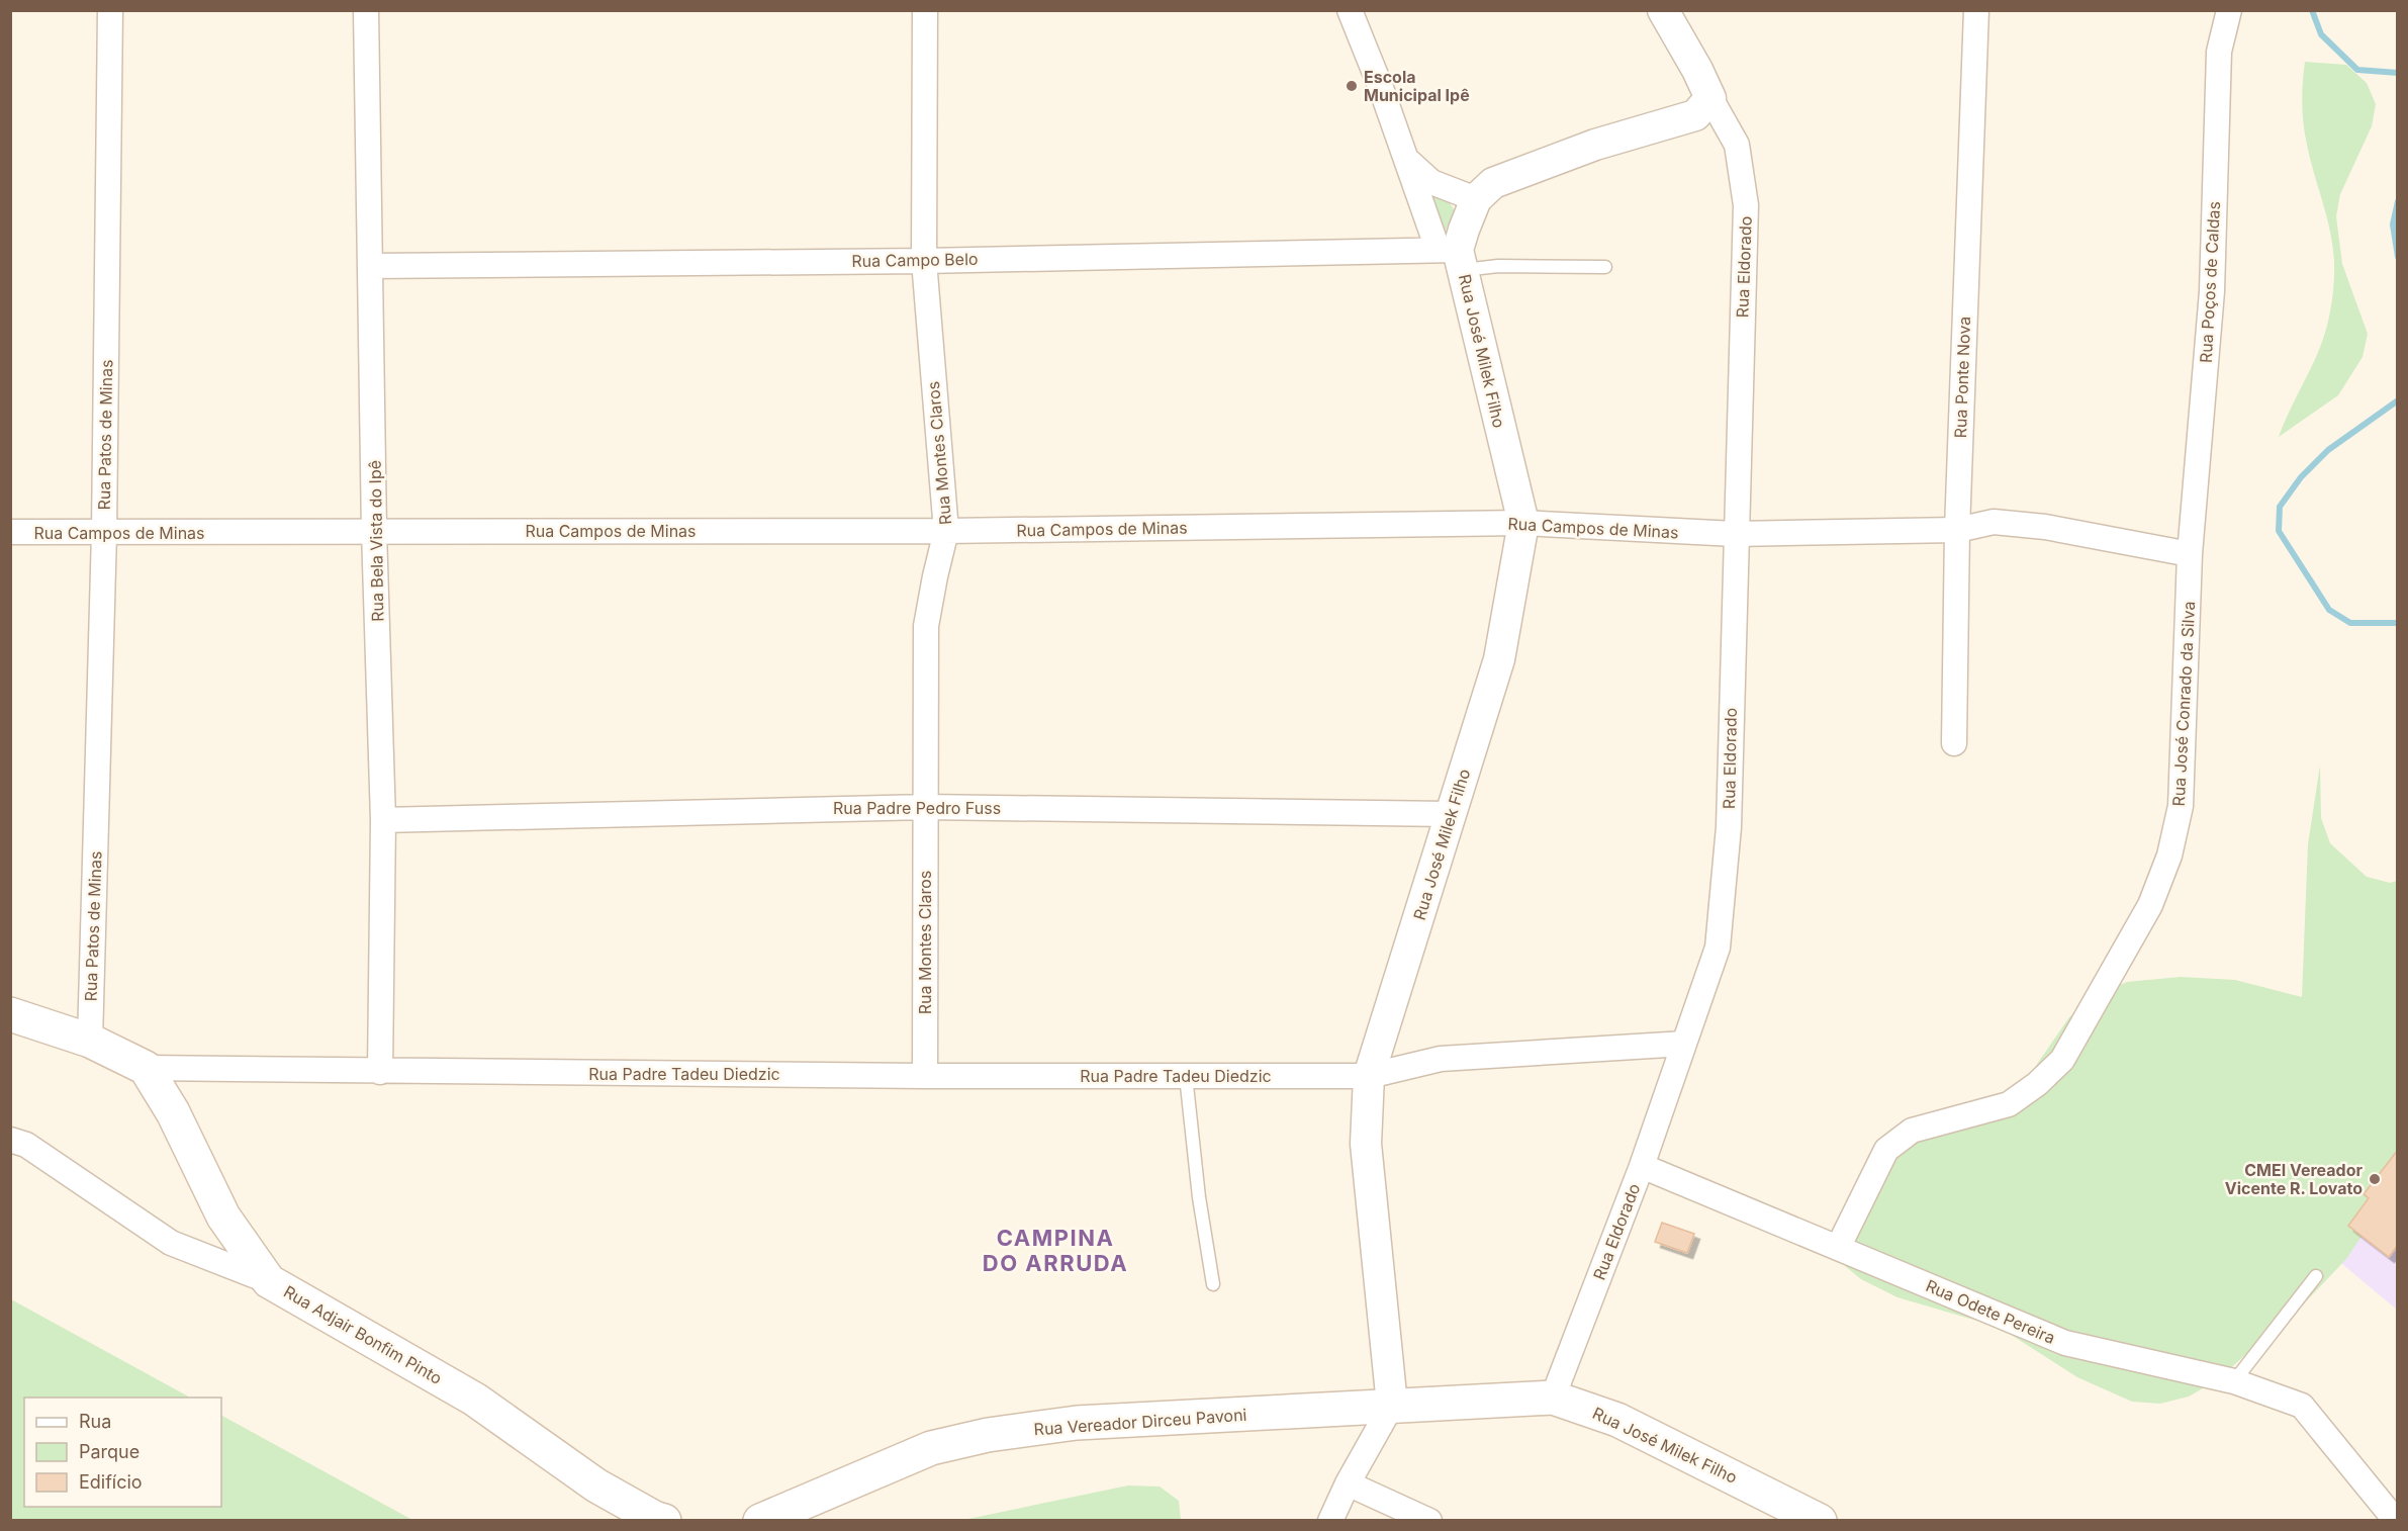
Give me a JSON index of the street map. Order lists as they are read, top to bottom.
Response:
{
  "streets": {
    "main road": [
      "Rua José Milek Filho",
      "Rua Padre Tadeu Diedzic",
      "Rua Adjair Bonfim Pinto",
      "Rua Vereador Dirceu Pavoni"
    ],
    "street": [
      "Rua Campo Belo",
      "Rua Eldorado",
      "Rua Poços de Caldas",
      "Rua Ponte Nova",
      "Rua Patos de Minas",
      "Rua Montes Claros",
      "Rua Campos de Minas",
      "Rua Bela Vista do Ipê",
      "Rua José Conrado da Silva",
      "Rua Padre Pedro Fuss",
      "Rua Odete Pereira"
    ]
  },
  "crossings": [
    ["Rua Campo Belo", "Rua José Milek Filho"],
    ["Rua Campo Belo", "Rua Montes Claros"],
    ["Rua Campo Belo", "Rua Bela Vista do Ipê"],
    ["Rua Eldorado", "Rua José Milek Filho"],
    ["Rua Eldorado", "Rua Campos de Minas"],
    ["Rua Eldorado", "Rua Padre Tadeu Diedzic"],
    ["Rua Eldorado", "Rua Odete Pereira"],
    ["Rua Poços de Caldas", "Rua Campos de Minas"],
    ["Rua Poços de Caldas", "Rua José Conrado da Silva"],
    ["Rua José Milek Filho", "Rua Campos de Minas"],
    ["Rua José Milek Filho", "Rua Padre Pedro Fuss"],
    ["Rua José Milek Filho", "Rua Padre Tadeu Diedzic"],
    ["Rua José Milek Filho", "Rua Vereador Dirceu Pavoni"],
    ["Rua Ponte Nova", "Rua Campos de Minas"],
    ["Rua Patos de Minas", "Rua Campos de Minas"],
    ["Rua Patos de Minas", "Rua Padre Tadeu Diedzic"],
    ["Rua Montes Claros", "Rua Campos de Minas"],
    ["Rua Montes Claros", "Rua Padre Pedro Fuss"],
    ["Rua Montes Claros", "Rua Padre Tadeu Diedzic"],
    ["Rua Campos de Minas", "Rua Bela Vista do Ipê"],
    ["Rua Campos de Minas", "Rua José Conrado da Silva"],
    ["Rua Bela Vista do Ipê", "Rua Padre Pedro Fuss"],
    ["Rua Bela Vista do Ipê", "Rua Padre Tadeu Diedzic"],
    ["Rua José Conrado da Silva", "Rua Odete Pereira"],
    ["Rua Padre Tadeu Diedzic", "Rua Adjair Bonfim Pinto"]
  ],
  "districts": ["CAMPINA DO ARRUDA"],
  "places": ["Escola Municipal Ipê", "CMEI Vereador Vicente R. Lovato"],
  "legend": ["Rua", "Parque", "Edifício"]
}
